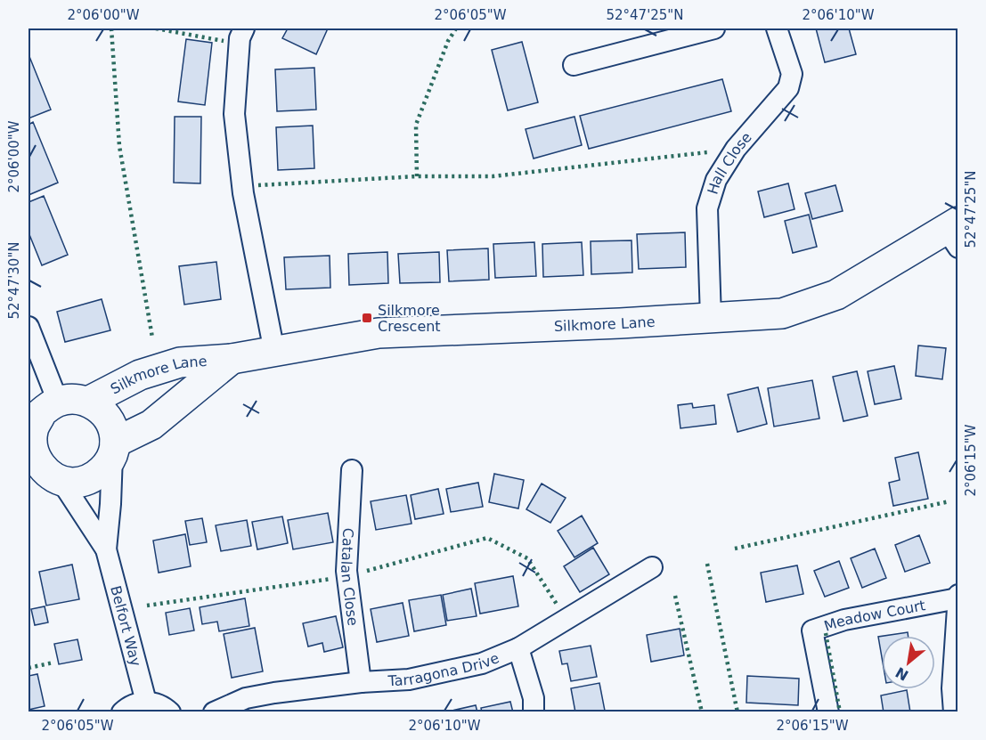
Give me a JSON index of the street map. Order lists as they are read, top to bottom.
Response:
{
  "streets": {
    "street": [
      "Hall Close",
      "Silkmore Lane",
      "Catalan Close",
      "Meadow Court",
      "Belfort Way",
      "Tarragona Drive"
    ]
  },
  "crossings": [
    ["Hall Close", "Silkmore Lane"],
    ["Silkmore Lane", "Belfort Way"],
    ["Catalan Close", "Tarragona Drive"]
  ],
  "places": {
    "transit": ["Silkmore Crescent"]
  },
  "north": "bottom left",
  "coordinates": [
    "2°06'00\"W",
    "2°06'05\"W",
    "52°47'25\"N",
    "2°06'10\"W",
    "52°47'30\"N",
    "2°06'15\"W"
  ]
}
